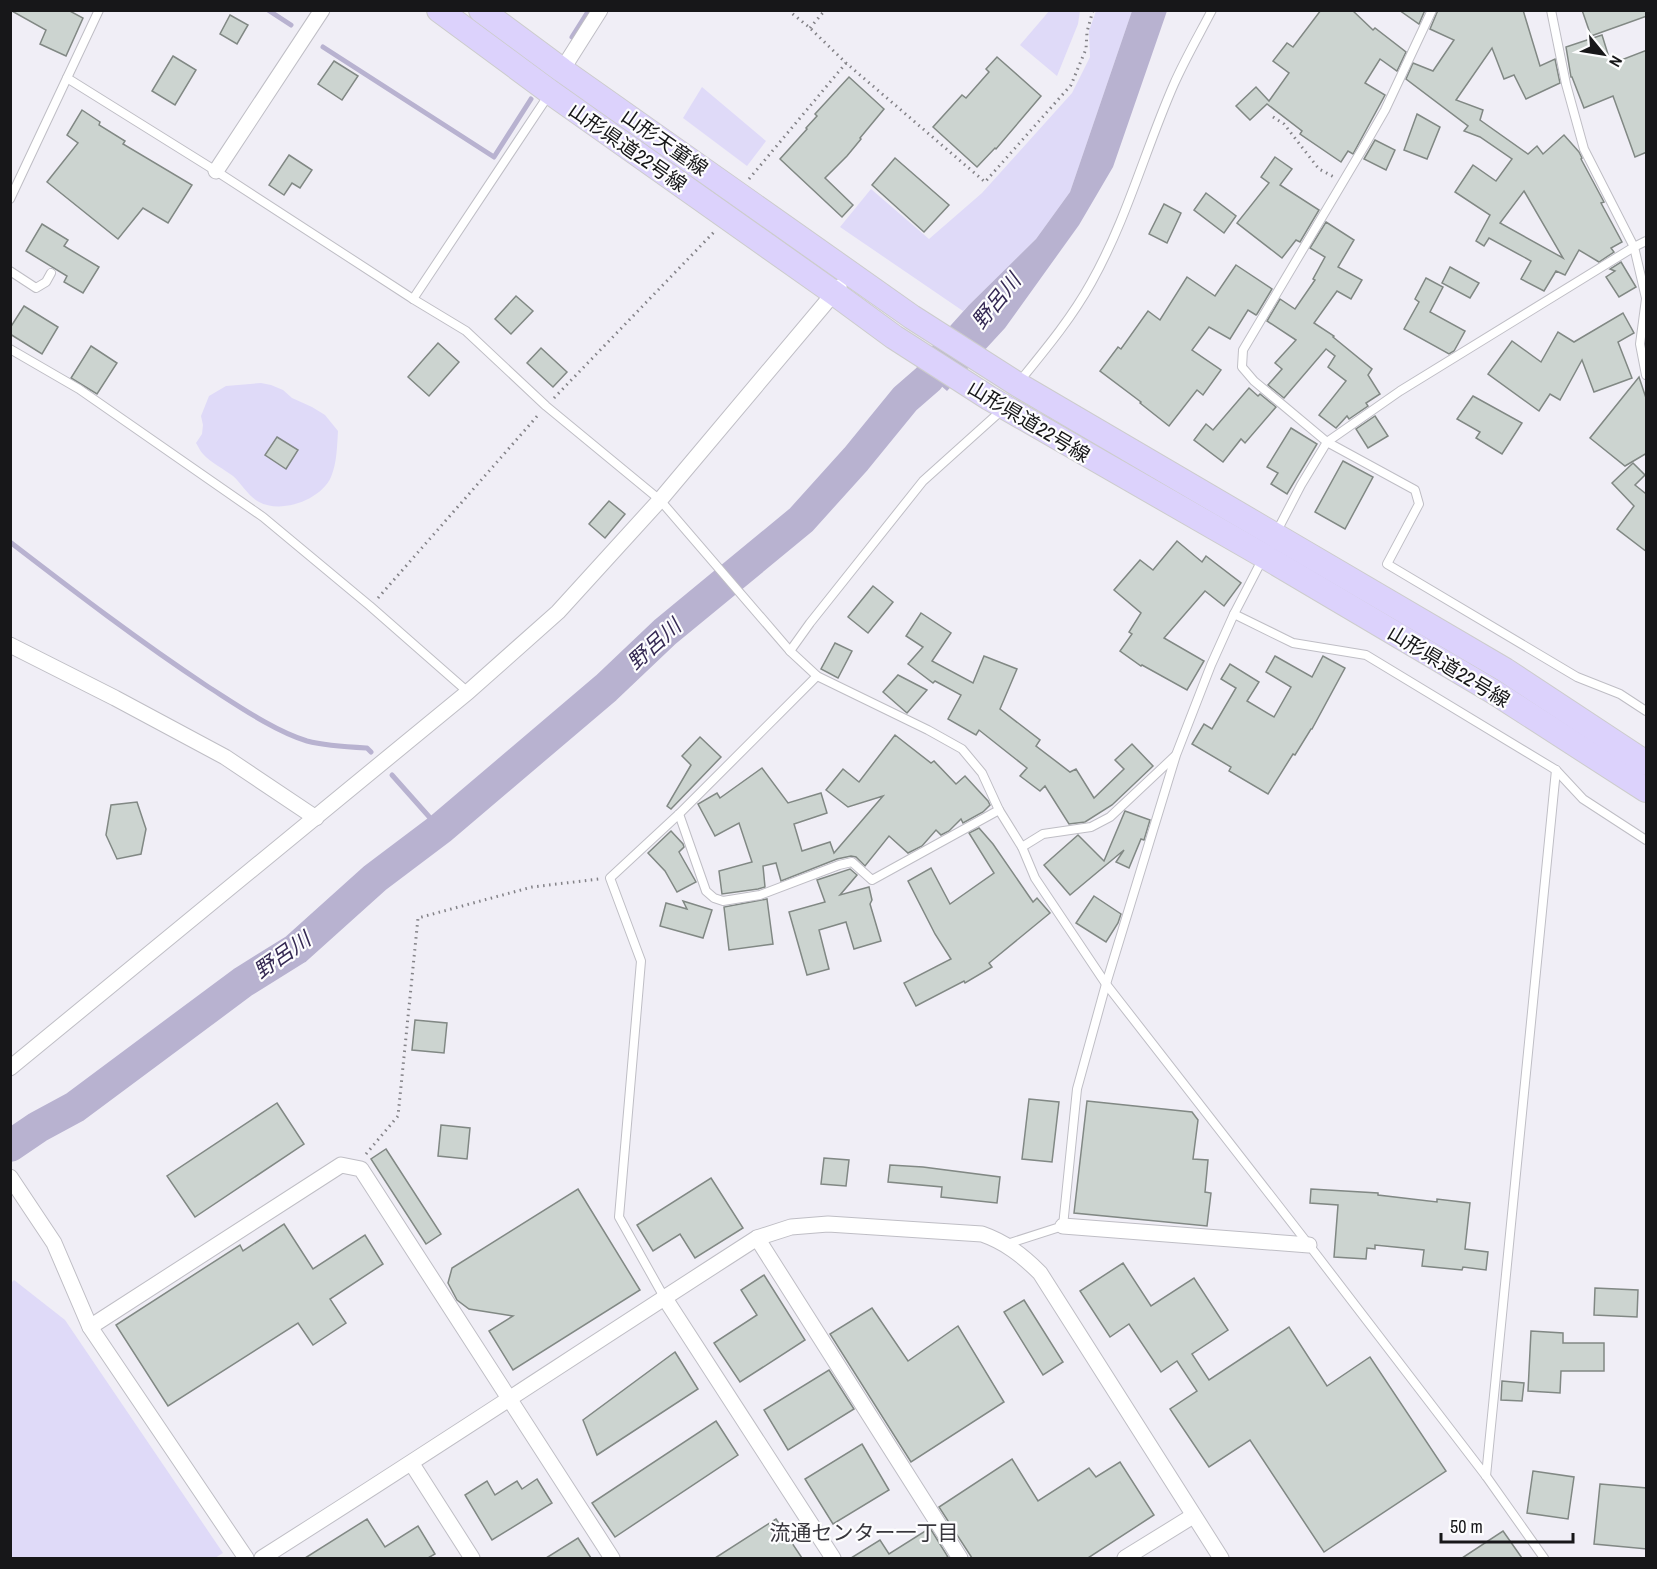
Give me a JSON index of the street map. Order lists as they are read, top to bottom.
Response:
{
  "streets": {
    "main road": ["山形天童線", "山形県道22号線"]
  },
  "crossings": [
    ["山形天童線", "山形県道22号線"]
  ],
  "districts": ["流通センター一丁目"],
  "water": ["野呂川"],
  "scale_bar": "50 m",
  "north": "bottom right"
}
